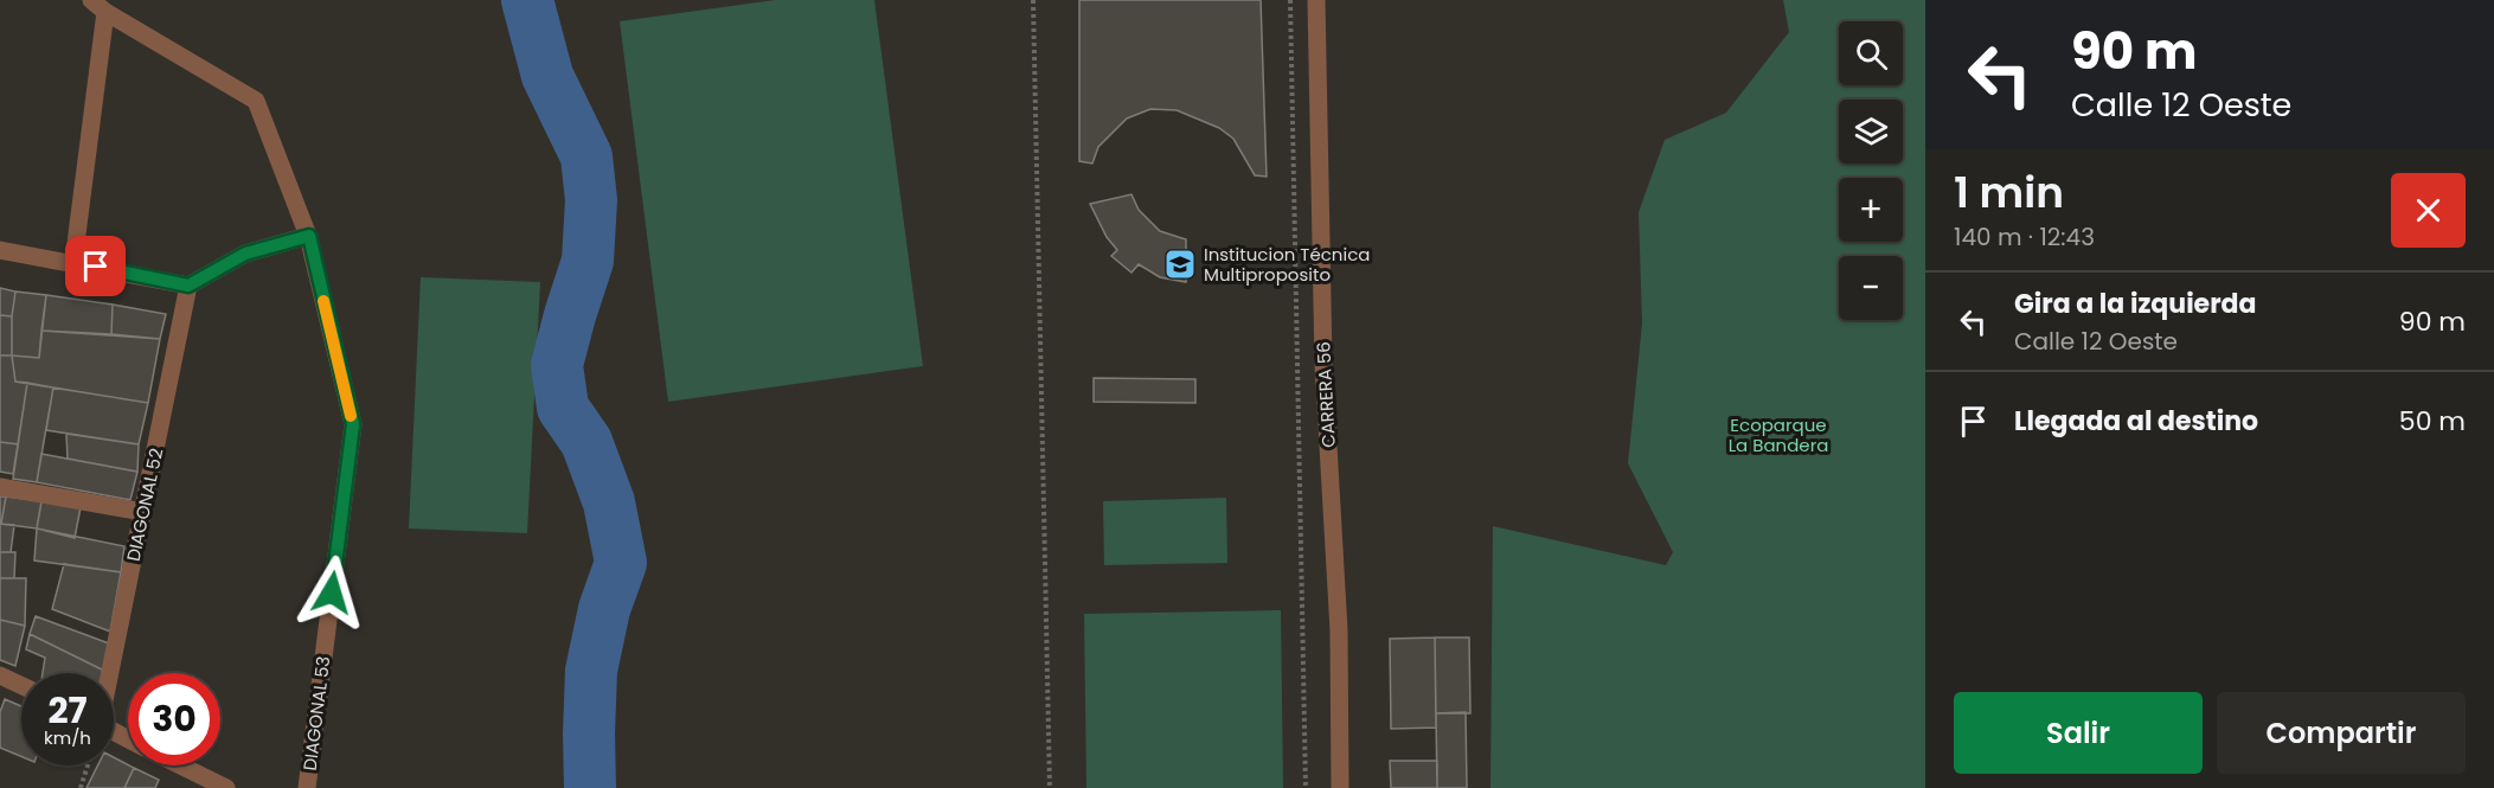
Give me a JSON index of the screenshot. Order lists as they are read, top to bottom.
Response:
{
  "streets": {
    "street": ["CARRERA 56", "DIAGONAL 52", "DIAGONAL 53"]
  },
  "parks": ["Ecoparque La Bandera"],
  "places": {
    "school or university": ["Institucion Técnica Multiproposito"]
  },
  "page": {
    "turn": ["90 m", "Calle 12 Oeste"],
    "map_buttons": ["+", "−"],
    "heading": ["1 min", "140 m · 12:43"],
    "list": [
      {
        "name": "Gira a la izquierda",
        "note": "Calle 12 Oeste",
        "value": "90 m"
      },
      {
        "name": "Llegada al destino",
        "value": "50 m"
      }
    ],
    "speed": "27 km/h",
    "limit": "30",
    "buttons": ["Salir", "Compartir"]
  }
}
